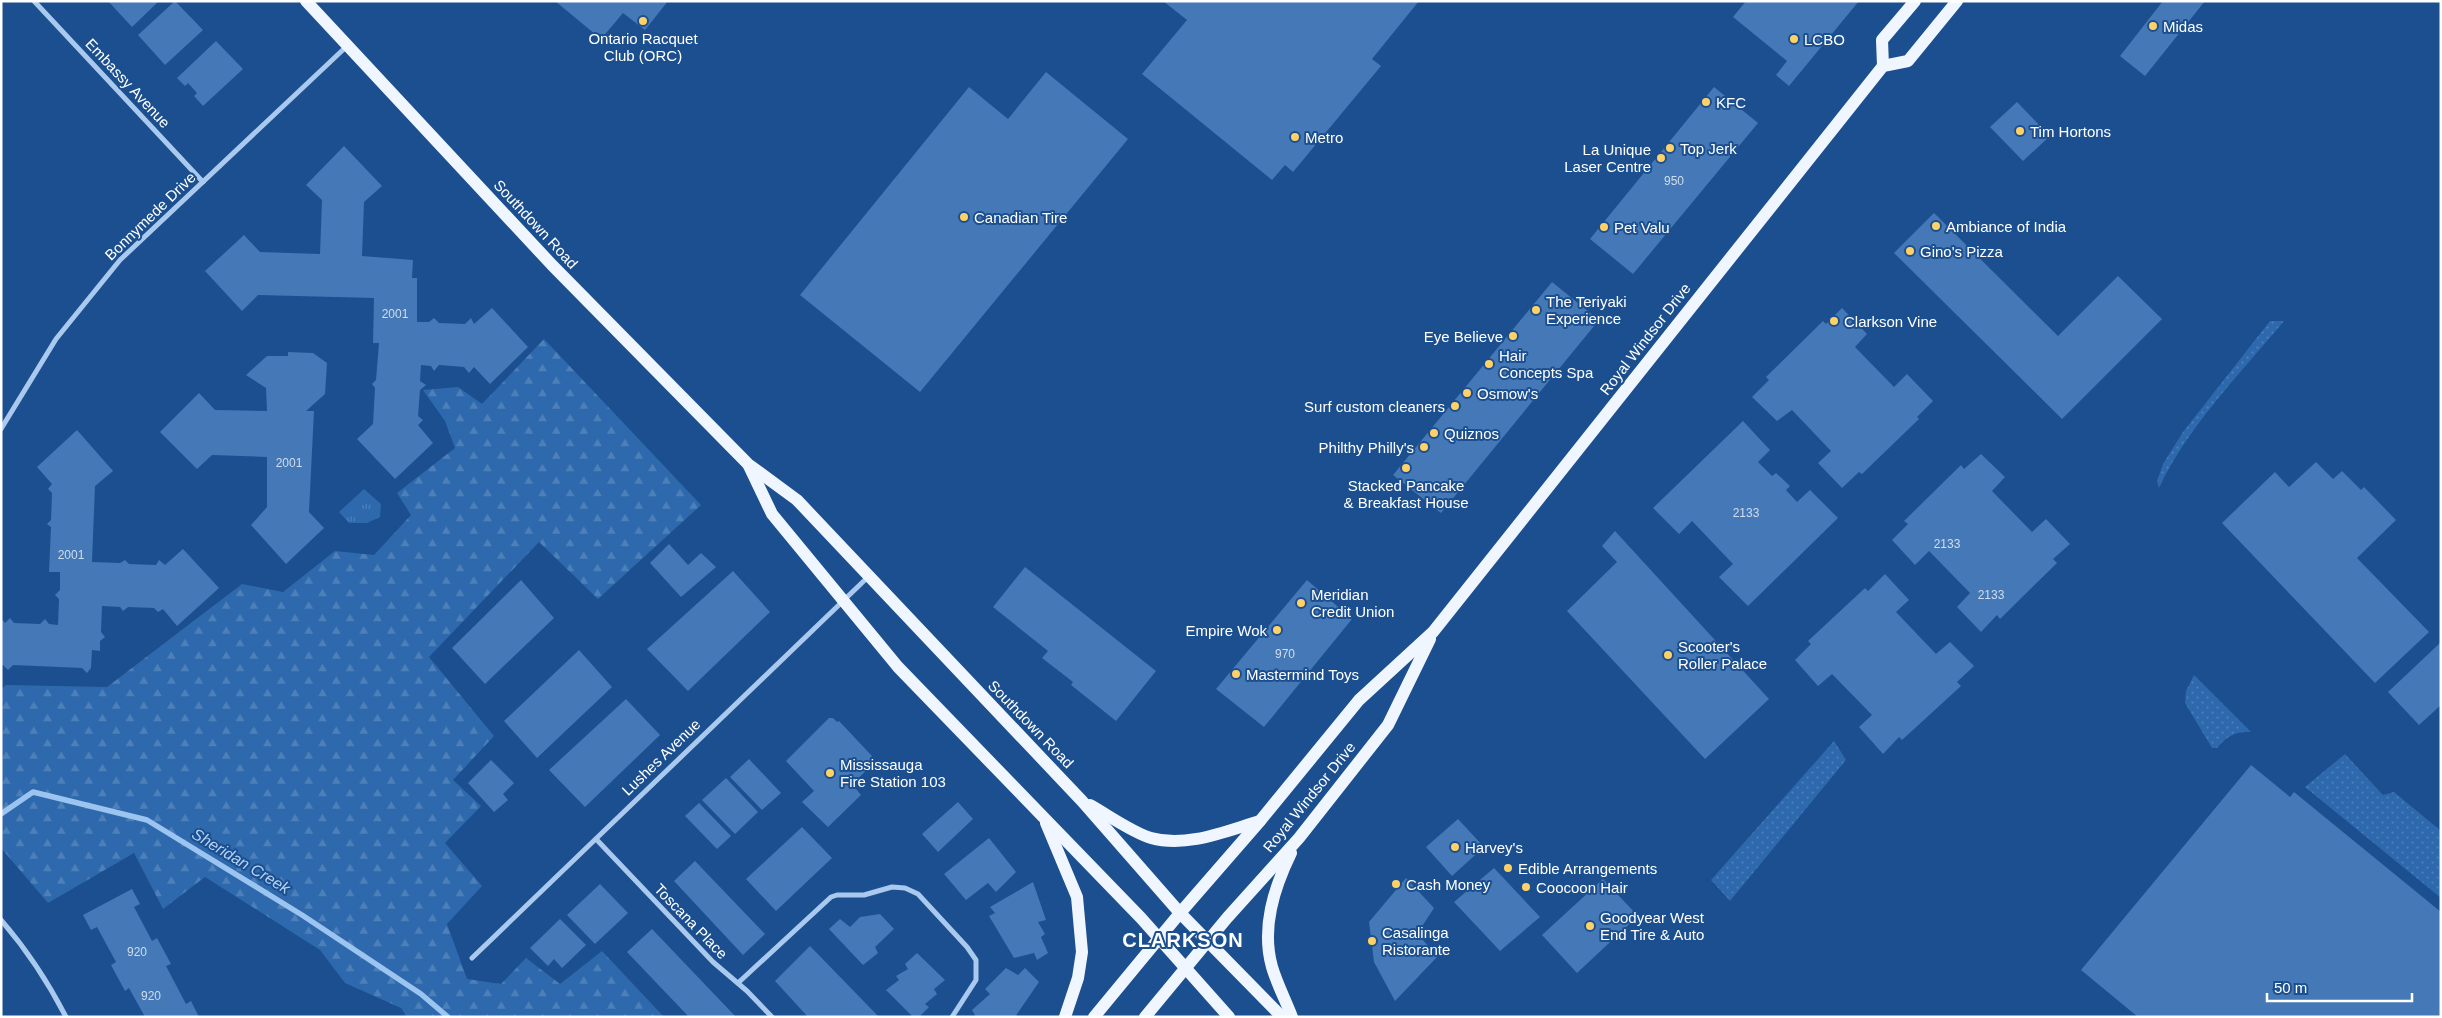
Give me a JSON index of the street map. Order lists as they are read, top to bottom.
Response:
{
  "streets": {
    "main road": ["Southdown Road", "Royal Windsor Drive"],
    "street": [
      "Embassy Avenue",
      "Bonnymede Drive",
      "Lushes Avenue",
      "Toscana Place"
    ]
  },
  "crossings": [
    ["Embassy Avenue", "Bonnymede Drive"],
    ["Bonnymede Drive", "Southdown Road"],
    ["Southdown Road", "Royal Windsor Drive"],
    ["Southdown Road", "Lushes Avenue"],
    ["Lushes Avenue", "Toscana Place"]
  ],
  "districts": ["CLARKSON"],
  "water": ["Sheridan Creek"],
  "places": [
    "Ontario Racquet Club (ORC)",
    "Midas",
    "LCBO",
    "KFC",
    "Tim Hortons",
    "Metro",
    "Top Jerk",
    "La Unique Laser Centre",
    "Canadian Tire",
    "Ambiance of India",
    "Pet Valu",
    "Gino's Pizza",
    "The Teriyaki Experience",
    "Clarkson Vine",
    "Eye Believe",
    "Hair Concepts Spa",
    "Osmow's",
    "Surf custom cleaners",
    "Quiznos",
    "Philthy Philly's",
    "Stacked Pancake & Breakfast House",
    "Meridian Credit Union",
    "Empire Wok",
    "Scooter's Roller Palace",
    "Mastermind Toys",
    "Mississauga Fire Station 103",
    "Harvey's",
    "Edible Arrangements",
    "Cash Money",
    "Coocoon Hair",
    "Goodyear West End Tire & Auto",
    "Casalinga Ristorante"
  ],
  "house_numbers": [
    "950",
    "2001",
    "2001",
    "2133",
    "2133",
    "2001",
    "2133",
    "970",
    "920",
    "920"
  ],
  "scale_bar": "50 m"
}
